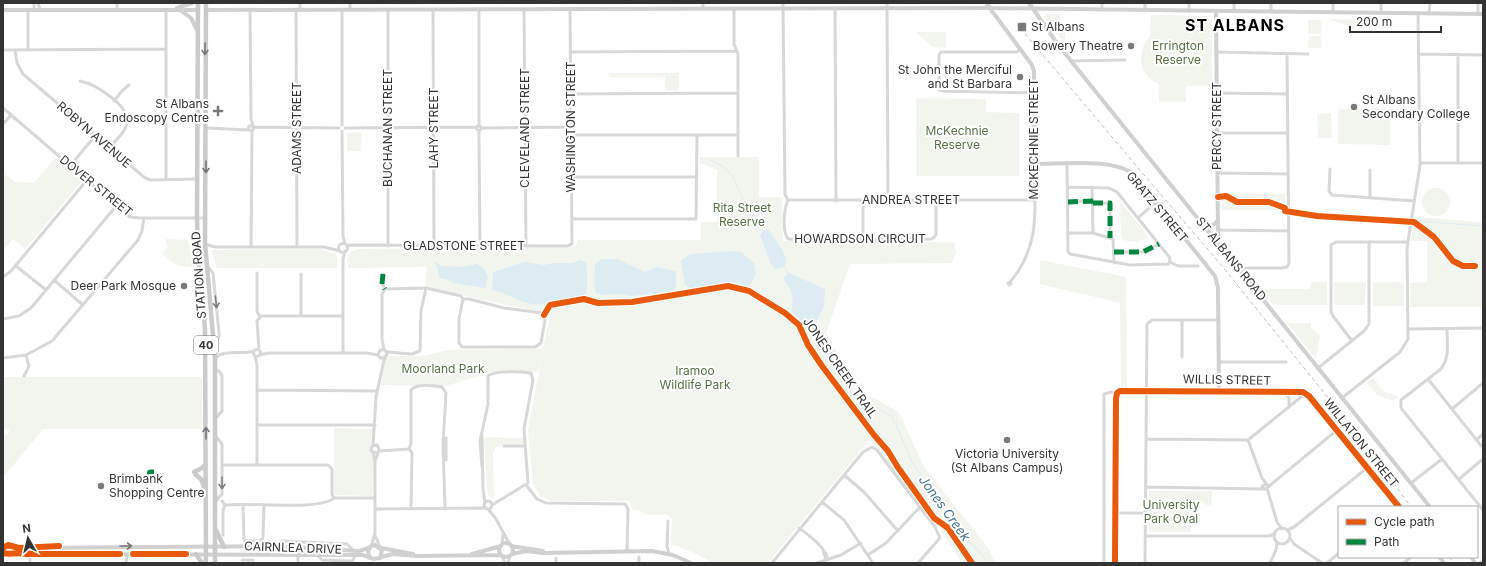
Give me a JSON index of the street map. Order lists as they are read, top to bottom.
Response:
{
  "streets": {
    "main road": ["STATION ROAD", "40"],
    "street": [
      "PERCY STREET",
      "WASHINGTON STREET",
      "ADAMS STREET",
      "BUCHANAN STREET",
      "LAHY STREET",
      "CLEVELAND STREET",
      "ROBYN AVENUE",
      "MCKECHNIE STREET",
      "DOVER STREET",
      "ANDREA STREET",
      "GRATZ STREET",
      "HOWARDSON CIRCUIT",
      "GLADSTONE STREET",
      "ST ALBANS ROAD",
      "WILLIS STREET",
      "WILLATON STREET",
      "CAIRNLEA DRIVE"
    ],
    "cycle path": ["JONES CREEK TRAIL"]
  },
  "crossings": [
    ["PERCY STREET", "ST ALBANS ROAD"],
    ["WASHINGTON STREET", "GLADSTONE STREET"],
    ["ADAMS STREET", "GLADSTONE STREET"],
    ["BUCHANAN STREET", "GLADSTONE STREET"],
    ["LAHY STREET", "GLADSTONE STREET"],
    ["CLEVELAND STREET", "GLADSTONE STREET"],
    ["ROBYN AVENUE", "STATION ROAD"],
    ["MCKECHNIE STREET", "ANDREA STREET"],
    ["MCKECHNIE STREET", "GRATZ STREET"],
    ["DOVER STREET", "STATION ROAD"],
    ["ANDREA STREET", "HOWARDSON CIRCUIT"],
    ["GLADSTONE STREET", "STATION ROAD"],
    ["STATION ROAD", "40"],
    ["STATION ROAD", "CAIRNLEA DRIVE"],
    ["WILLIS STREET", "WILLATON STREET"]
  ],
  "districts": ["ST ALBANS"],
  "water": ["Jones Creek"],
  "parks": [
    "Errington Reserve",
    "McKechnie Reserve",
    "Rita Street Reserve",
    "Moorland Park",
    "Iramoo Wildlife Park",
    "University Park Oval"
  ],
  "places": {
    "transit": ["St Albans"],
    "other": [
      "Bowery Theatre",
      "St John the Merciful and St Barbara",
      "St Albans Secondary College",
      "Deer Park Mosque",
      "Victoria University (St Albans Campus)",
      "Brimbank Shopping Centre"
    ],
    "health": ["St Albans Endoscopy Centre"]
  },
  "legend": ["Cycle path", "Path"],
  "scale_bar": "200 m",
  "north": "top"
}
